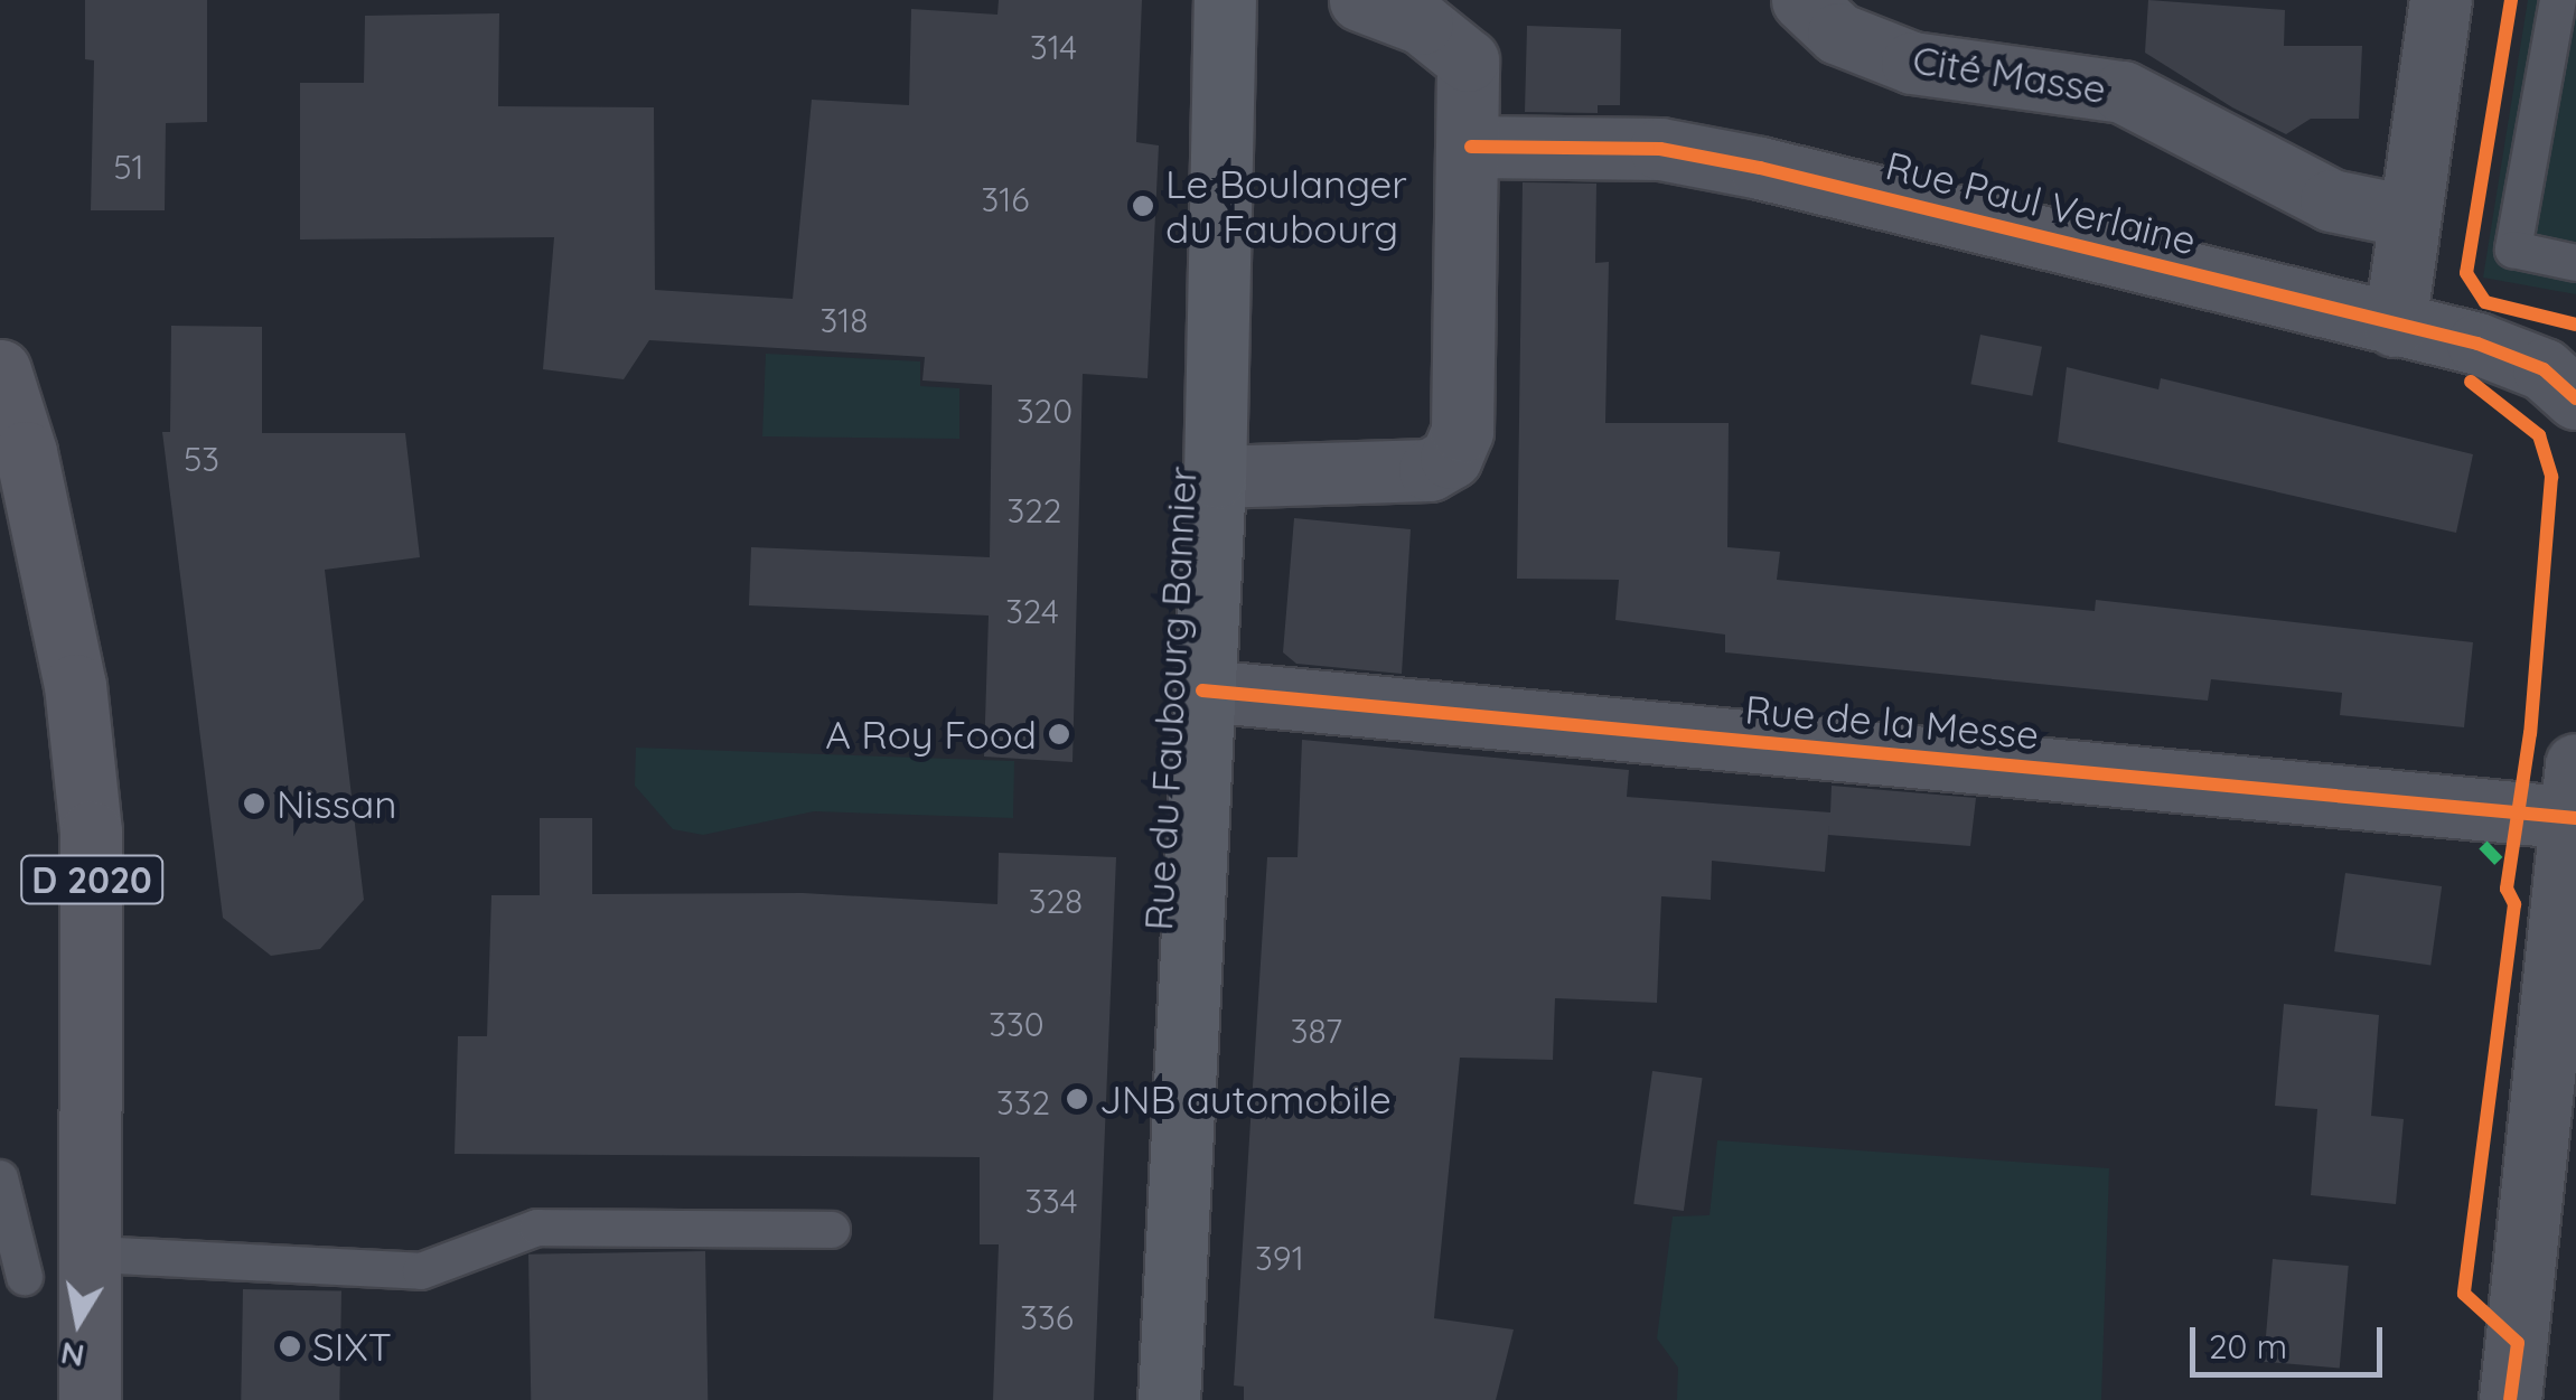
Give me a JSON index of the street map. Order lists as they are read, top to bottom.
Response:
{
  "streets": {
    "main road": ["Rue du Faubourg Bannier", "D 2020"],
    "street": ["Cité Masse", "Rue Paul Verlaine", "Rue de la Messe"]
  },
  "crossings": [
    ["Rue du Faubourg Bannier", "Rue de la Messe"]
  ],
  "places": [
    "Le Boulanger du Faubourg",
    "A Roy Food",
    "Nissan",
    "JNB automobile",
    "SIXT"
  ],
  "house_numbers": [
    "314",
    "51",
    "316",
    "318",
    "320",
    "53",
    "322",
    "324",
    "328",
    "330",
    "387",
    "332",
    "334",
    "391",
    "336"
  ],
  "scale_bar": "20 m",
  "north": "bottom"
}
